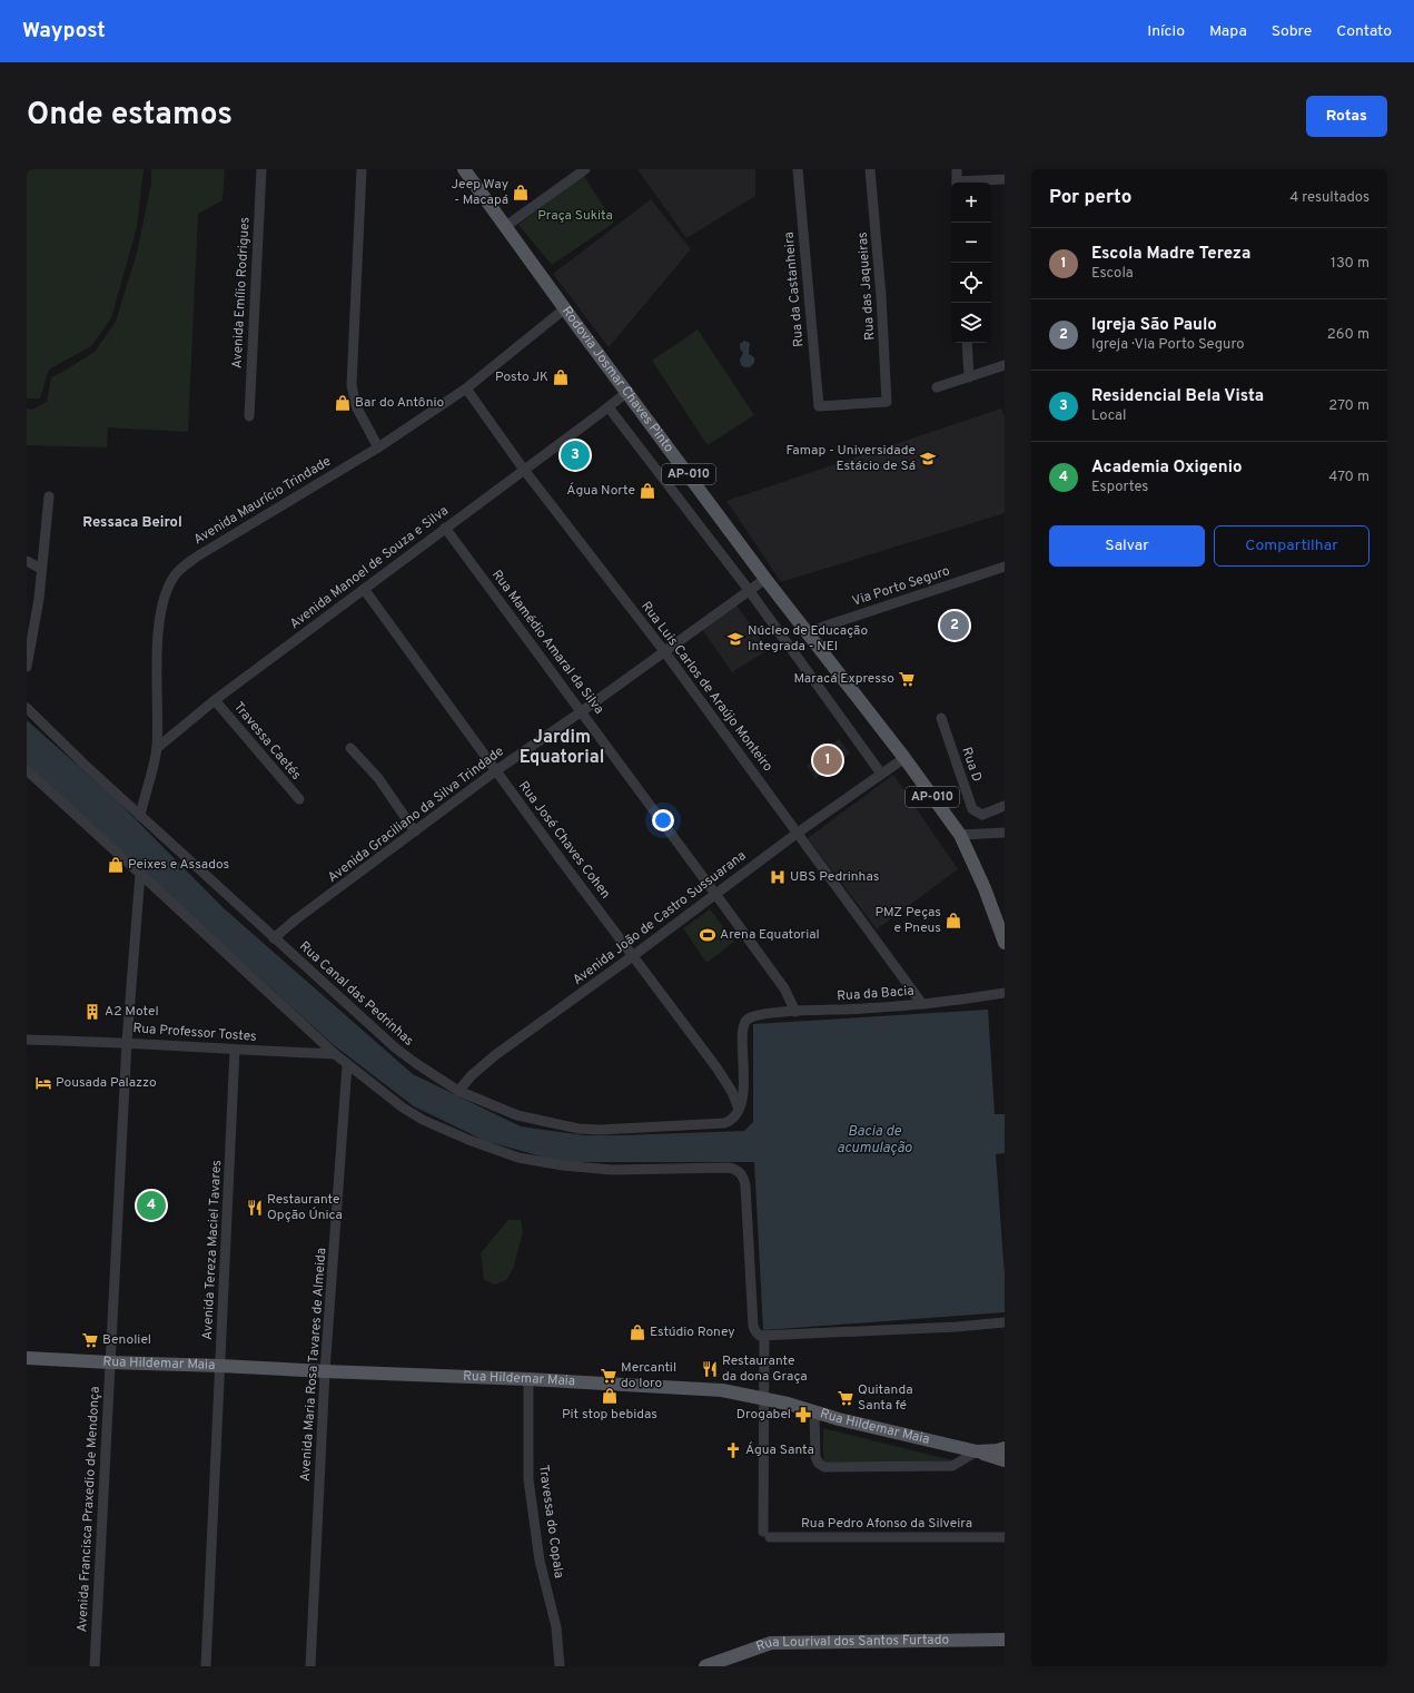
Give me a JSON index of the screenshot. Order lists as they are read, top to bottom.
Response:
{
  "streets": {
    "main road": [
      "Rodovia Josmar Chaves Pinto",
      "AP-010",
      "Rua Hildemar Maia",
      "Rua Lourival dos Santos Furtado"
    ],
    "street": [
      "Rua das Jaqueiras",
      "Rua da Castanheira",
      "Avenida Emílio Rodrigues",
      "Avenida Maurício Trindade",
      "Avenida Manoel de Souza e Silva",
      "Via Porto Seguro",
      "Rua Mamédio Amaral da Silva",
      "Rua Luis Carlos de Araújo Monteiro",
      "Travessa Caetés",
      "Rua D",
      "Avenida Graciliano da Silva Trindade",
      "Rua José Chaves Cohen",
      "Avenida João de Castro Sussuarana",
      "Rua Canal das Pedrinhas",
      "Rua da Bacia",
      "Rua Professor Tostes",
      "Avenida Tereza Maciel Tavares",
      "Avenida Maria Rosa Tavares de Almeida",
      "Avenida Francisca Praxedio de Mendonça",
      "Travessa do Copala",
      "Rua Pedro Afonso da Silveira"
    ]
  },
  "crossings": [
    ["Rua das Jaqueiras", "Rua da Castanheira"],
    ["Rodovia Josmar Chaves Pinto", "Avenida Maurício Trindade"],
    ["Rodovia Josmar Chaves Pinto", "Avenida Manoel de Souza e Silva"],
    ["Rodovia Josmar Chaves Pinto", "Via Porto Seguro"],
    ["Rodovia Josmar Chaves Pinto", "Avenida Graciliano da Silva Trindade"],
    ["Rodovia Josmar Chaves Pinto", "Avenida João de Castro Sussuarana"],
    ["Avenida Maurício Trindade", "Avenida Manoel de Souza e Silva"],
    ["Avenida Maurício Trindade", "Rua Luis Carlos de Araújo Monteiro"],
    ["Avenida Maurício Trindade", "Rua Canal das Pedrinhas"],
    ["Avenida Manoel de Souza e Silva", "Rua Mamédio Amaral da Silva"],
    ["Avenida Manoel de Souza e Silva", "Rua Luis Carlos de Araújo Monteiro"],
    ["Avenida Manoel de Souza e Silva", "Travessa Caetés"],
    ["Avenida Manoel de Souza e Silva", "Rua José Chaves Cohen"],
    ["Rua Mamédio Amaral da Silva", "Avenida Graciliano da Silva Trindade"],
    ["Rua Mamédio Amaral da Silva", "Avenida João de Castro Sussuarana"],
    ["Rua Mamédio Amaral da Silva", "Rua da Bacia"],
    ["Rua Luis Carlos de Araújo Monteiro", "Avenida Graciliano da Silva Trindade"],
    ["Rua Luis Carlos de Araújo Monteiro", "Avenida João de Castro Sussuarana"],
    ["Rua Luis Carlos de Araújo Monteiro", "Rua da Bacia"],
    ["Avenida Graciliano da Silva Trindade", "Rua José Chaves Cohen"],
    ["Avenida Graciliano da Silva Trindade", "Rua Canal das Pedrinhas"],
    ["Rua José Chaves Cohen", "Avenida João de Castro Sussuarana"],
    ["Rua José Chaves Cohen", "Rua Canal das Pedrinhas"],
    ["Rua José Chaves Cohen", "Rua da Bacia"],
    ["Avenida João de Castro Sussuarana", "Rua Canal das Pedrinhas"],
    ["Rua Canal das Pedrinhas", "Rua da Bacia"],
    ["Rua Professor Tostes", "Avenida Tereza Maciel Tavares"],
    ["Rua Professor Tostes", "Avenida Francisca Praxedio de Mendonça"],
    ["Avenida Tereza Maciel Tavares", "Rua Hildemar Maia"],
    ["Rua Hildemar Maia", "Avenida Maria Rosa Tavares de Almeida"],
    ["Rua Hildemar Maia", "Avenida Francisca Praxedio de Mendonça"],
    ["Rua Hildemar Maia", "Travessa do Copala"],
    ["Rua Hildemar Maia", "Rua Pedro Afonso da Silveira"]
  ],
  "districts": ["Ressaca Beirol", "Jardim Equatorial"],
  "water": ["Bacia de acumulação"],
  "parks": ["Praça Sukita"],
  "places": {
    "shop": [
      "Jeep Way - Macapá",
      "Posto JK",
      "Bar do Antônio",
      "Água Norte",
      "Peixes e Assados",
      "PMZ Peças e Pneus",
      "Estúdio Roney",
      "Pit stop bebidas"
    ],
    "school or university": ["Famap - Universidade Estácio de Sá", "Núcleo de Educação Integrada - NEI"],
    "supermarket": [
      "Maracá Expresso",
      "Benoliel",
      "Mercantil do loro",
      "Quitanda Santa fé"
    ],
    "hospital": ["UBS Pedrinhas"],
    "sports": ["Arena Equatorial"],
    "building": ["A2 Motel"],
    "hotel": ["Pousada Palazzo"],
    "restaurant": ["Restaurante Opção Única", "Restaurante da dona Graça"],
    "pharmacy": ["Drogabel"],
    "church": ["Água Santa"]
  },
  "page": {
    "header": "Waypost",
    "nav": [
      "Início",
      "Mapa",
      "Sobre",
      "Contato"
    ],
    "title": "Onde estamos",
    "buttons": [
      "Rotas",
      ["Salvar", "Compartilhar"]
    ],
    "heading": ["Por perto", "4 resultados"],
    "map_buttons": ["+", "−"],
    "list": [
      {
        "mark": "1",
        "name": "Escola Madre Tereza",
        "note": "Escola",
        "value": "130 m"
      },
      {
        "mark": "2",
        "name": "Igreja São Paulo",
        "note": "Igreja · Via Porto Seguro",
        "value": "260 m"
      },
      {
        "mark": "3",
        "name": "Residencial Bela Vista",
        "note": "Local",
        "value": "270 m"
      },
      {
        "mark": "4",
        "name": "Academia Oxigenio",
        "note": "Esportes",
        "value": "470 m"
      }
    ],
    "pins": [
      "3",
      "2",
      "1",
      "4"
    ]
  }
}
